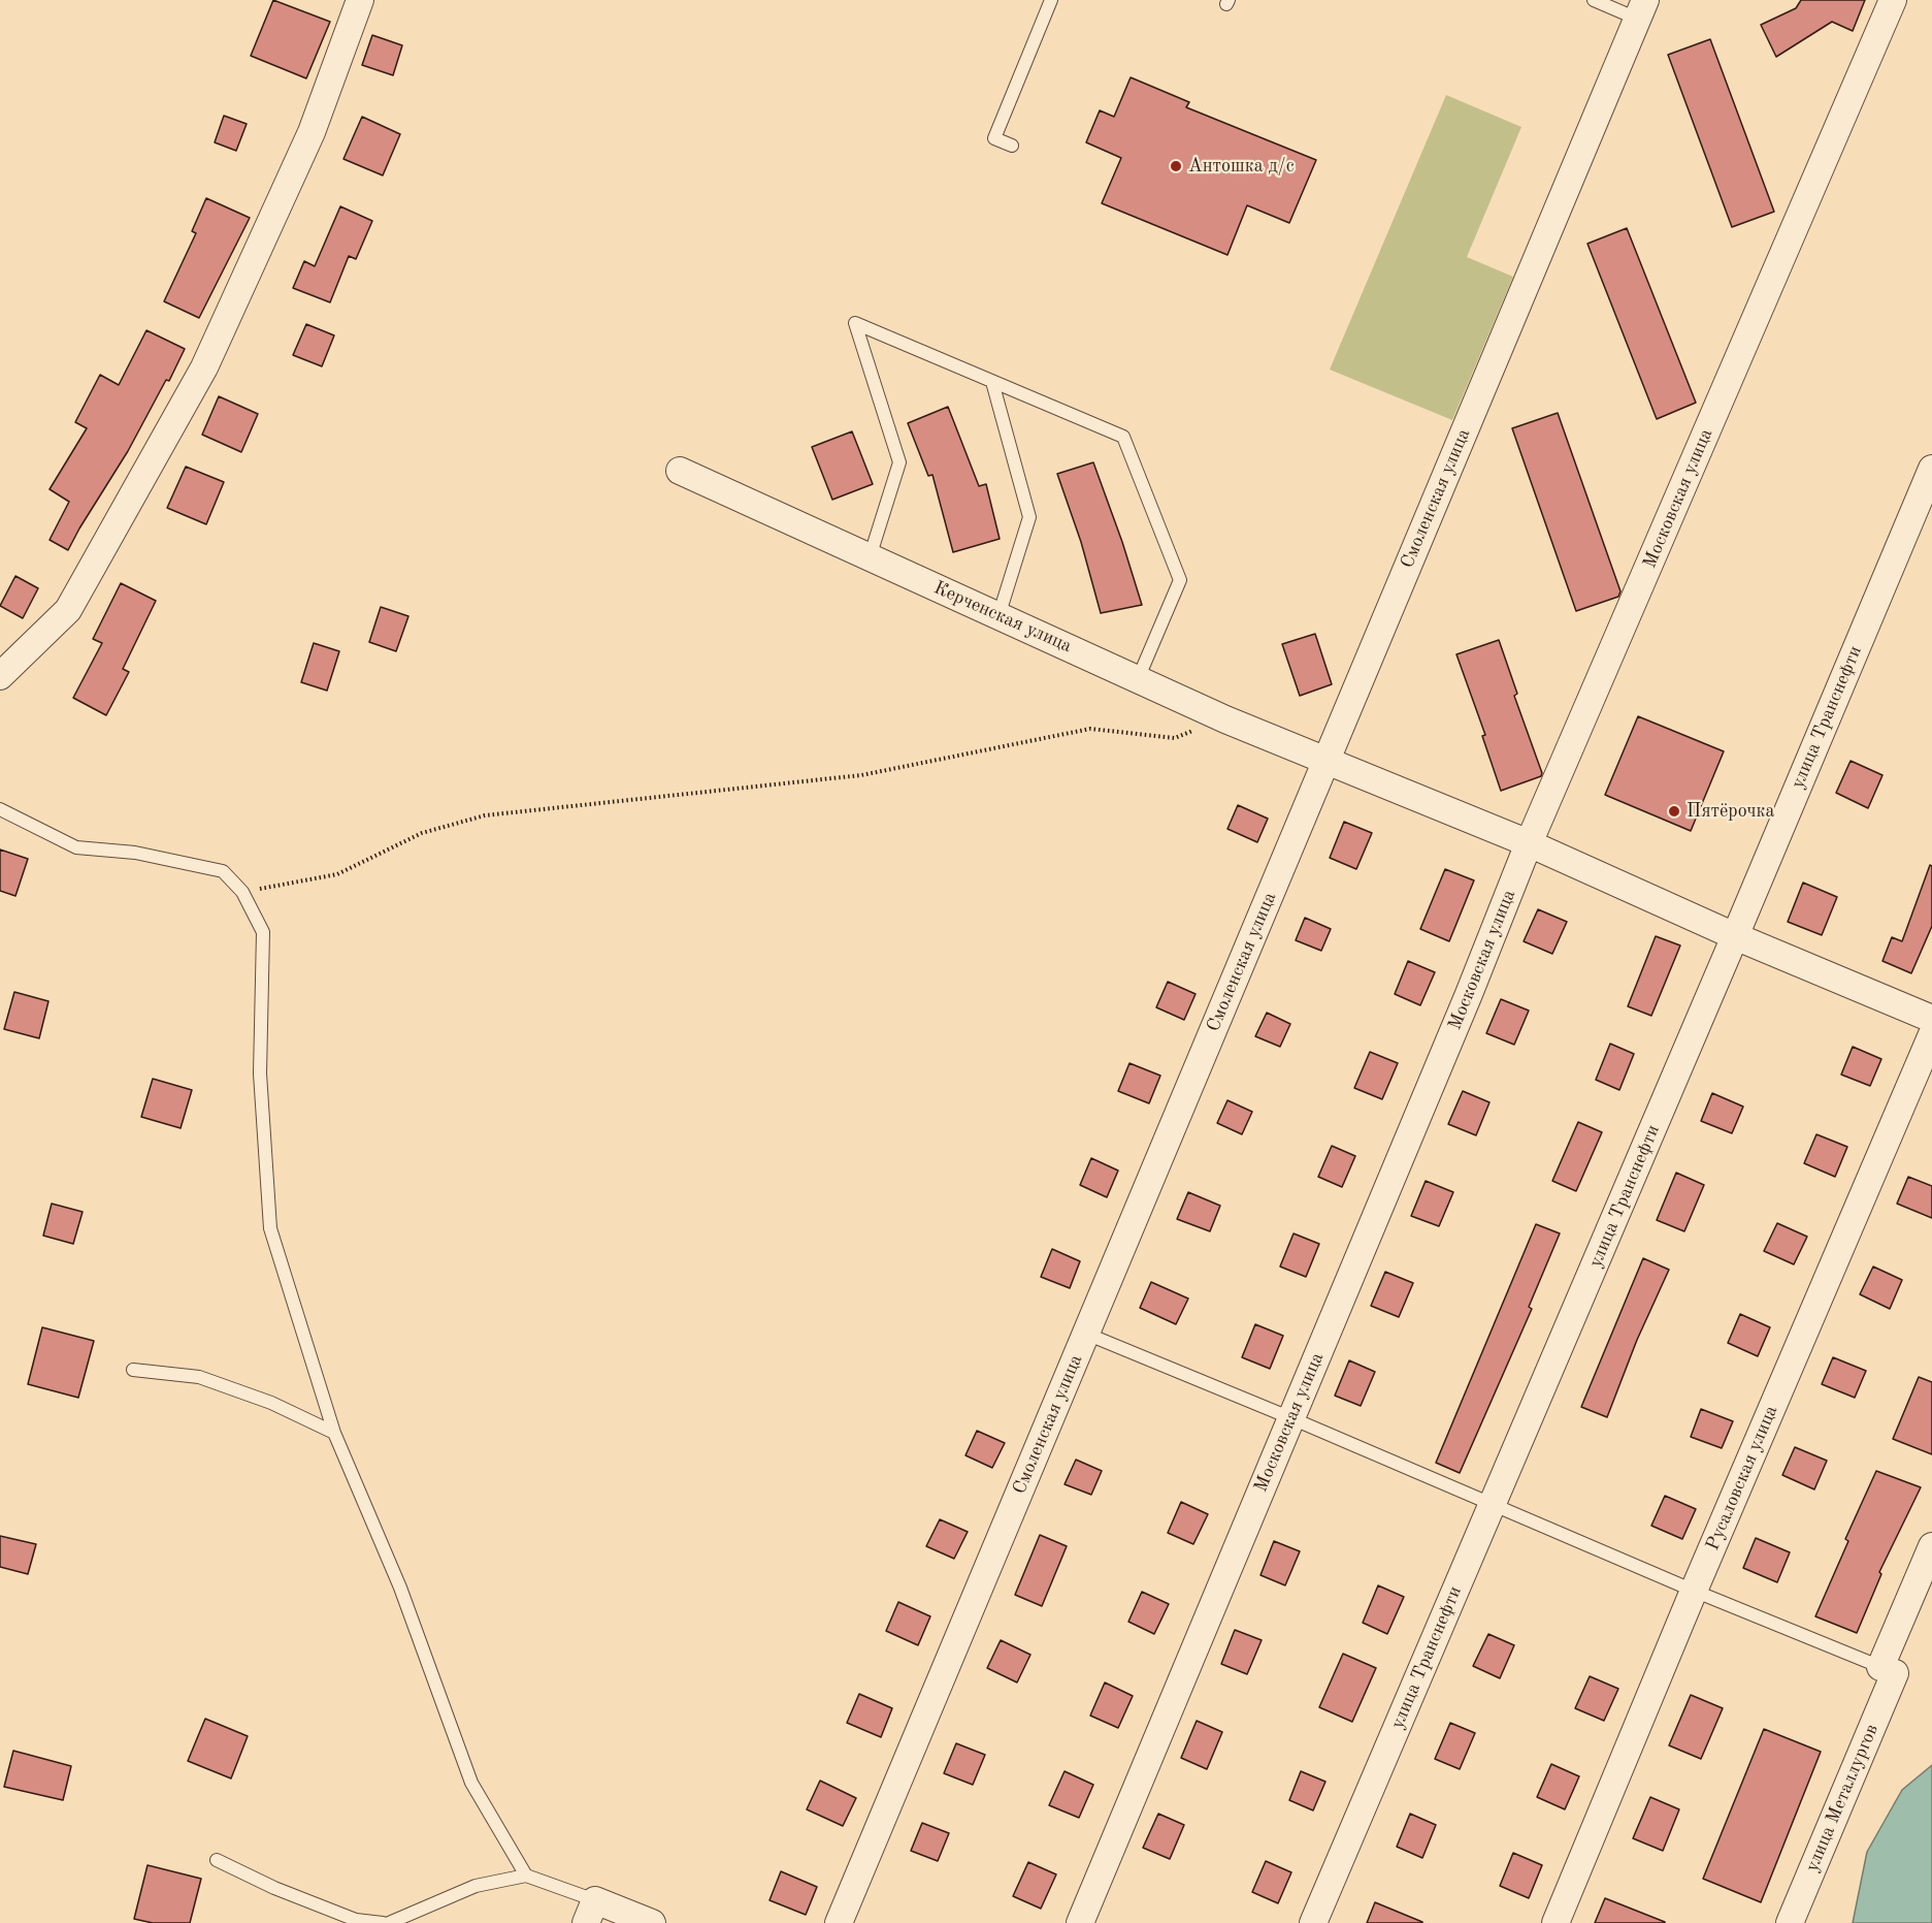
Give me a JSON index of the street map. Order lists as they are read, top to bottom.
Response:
{
  "streets": {
    "street": [
      "Смоленская улица",
      "Московская улица",
      "Керченская улица",
      "улица Транснефти",
      "Русаловская улица",
      "улица Металлургов"
    ]
  },
  "crossings": [
    ["Смоленская улица", "Керченская улица"],
    ["Московская улица", "Керченская улица"],
    ["Керченская улица", "улица Транснефти"]
  ],
  "places": ["Антошка д/с", "Пятёрочка"]
}
